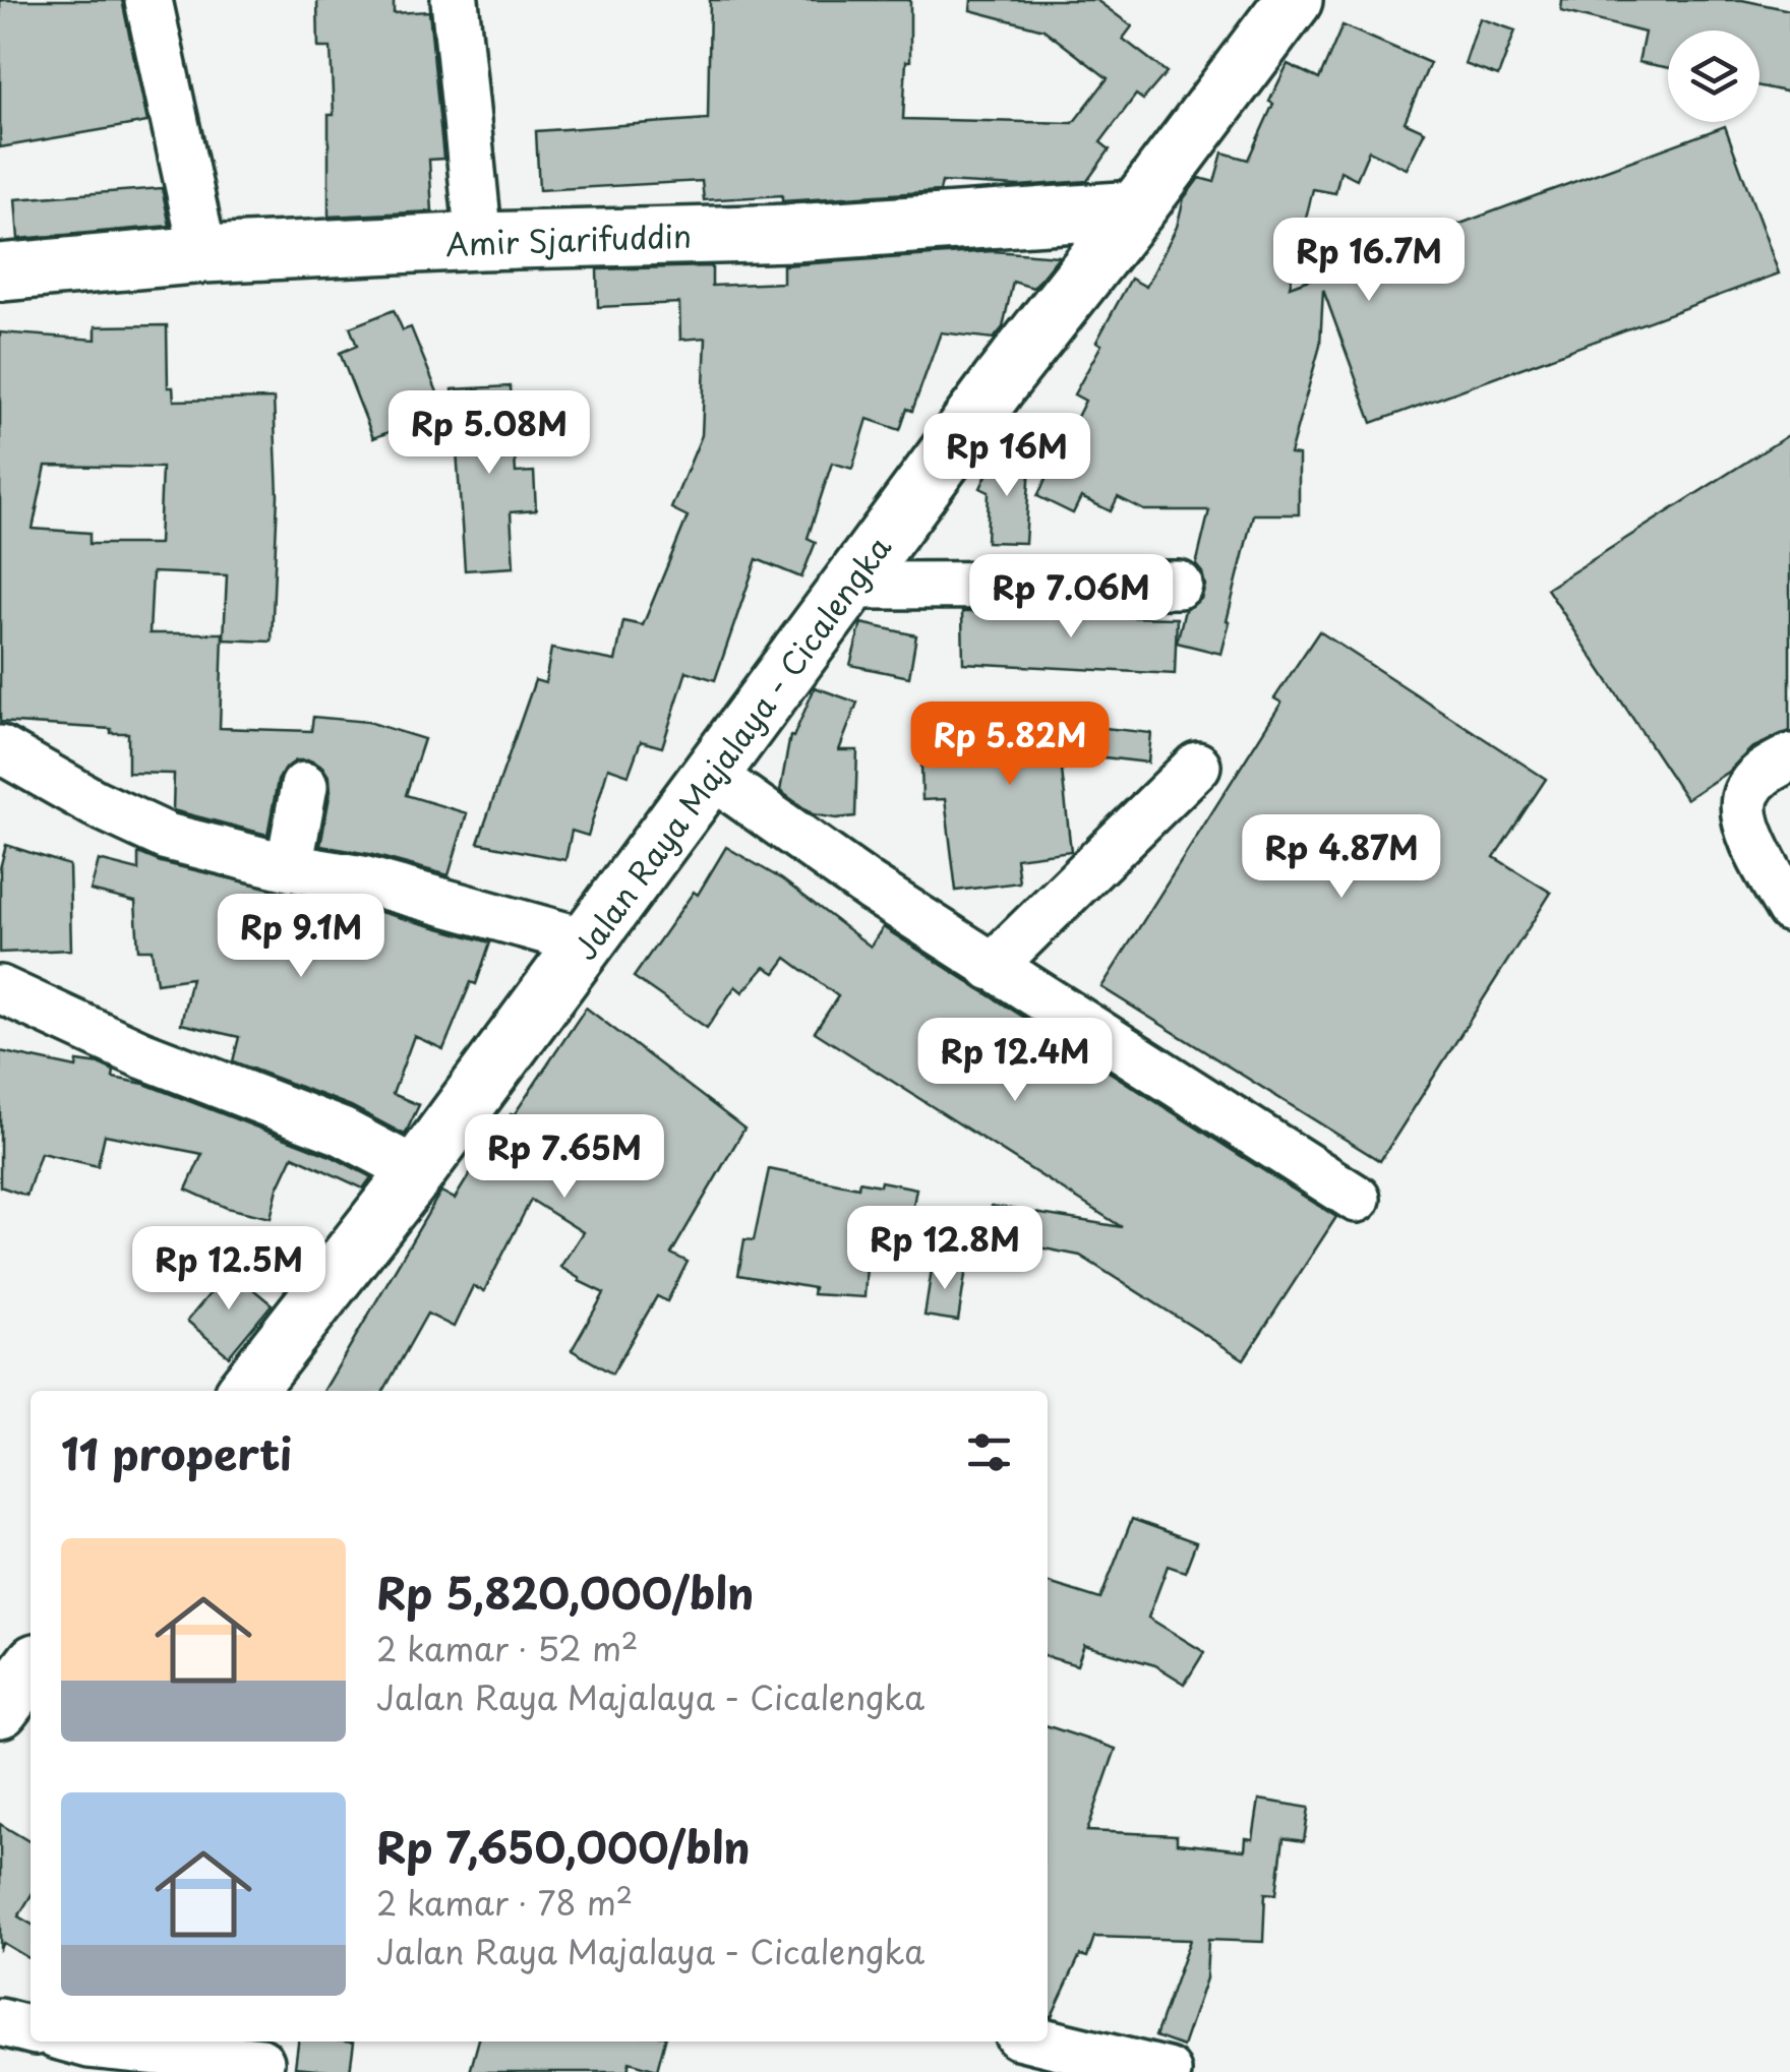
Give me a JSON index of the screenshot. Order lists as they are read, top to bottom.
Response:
{
  "streets": {
    "main road": ["Amir Sjarifuddin", "Jalan Raya Majalaya - Cicalengka"]
  },
  "crossings": [
    ["Amir Sjarifuddin", "Jalan Raya Majalaya - Cicalengka"]
  ],
  "page": {
    "price": [
      "Rp 16.7M",
      "Rp 5.08M",
      "Rp 16M",
      "Rp 7.06M",
      "Rp 5.82M",
      "Rp 4.87M",
      "Rp 9.1M",
      "Rp 12.4M",
      "Rp 7.65M",
      "Rp 12.8M",
      "Rp 12.5M"
    ],
    "heading": "11 properti",
    "list": [
      {
        "name": "Rp 5,820,000/bln",
        "note": "2 kamar · 52 m² · Jalan Raya Majalaya - Cicalengka"
      },
      {
        "name": "Rp 7,650,000/bln",
        "note": "2 kamar · 78 m² · Jalan Raya Majalaya - Cicalengka"
      }
    ]
  }
}
